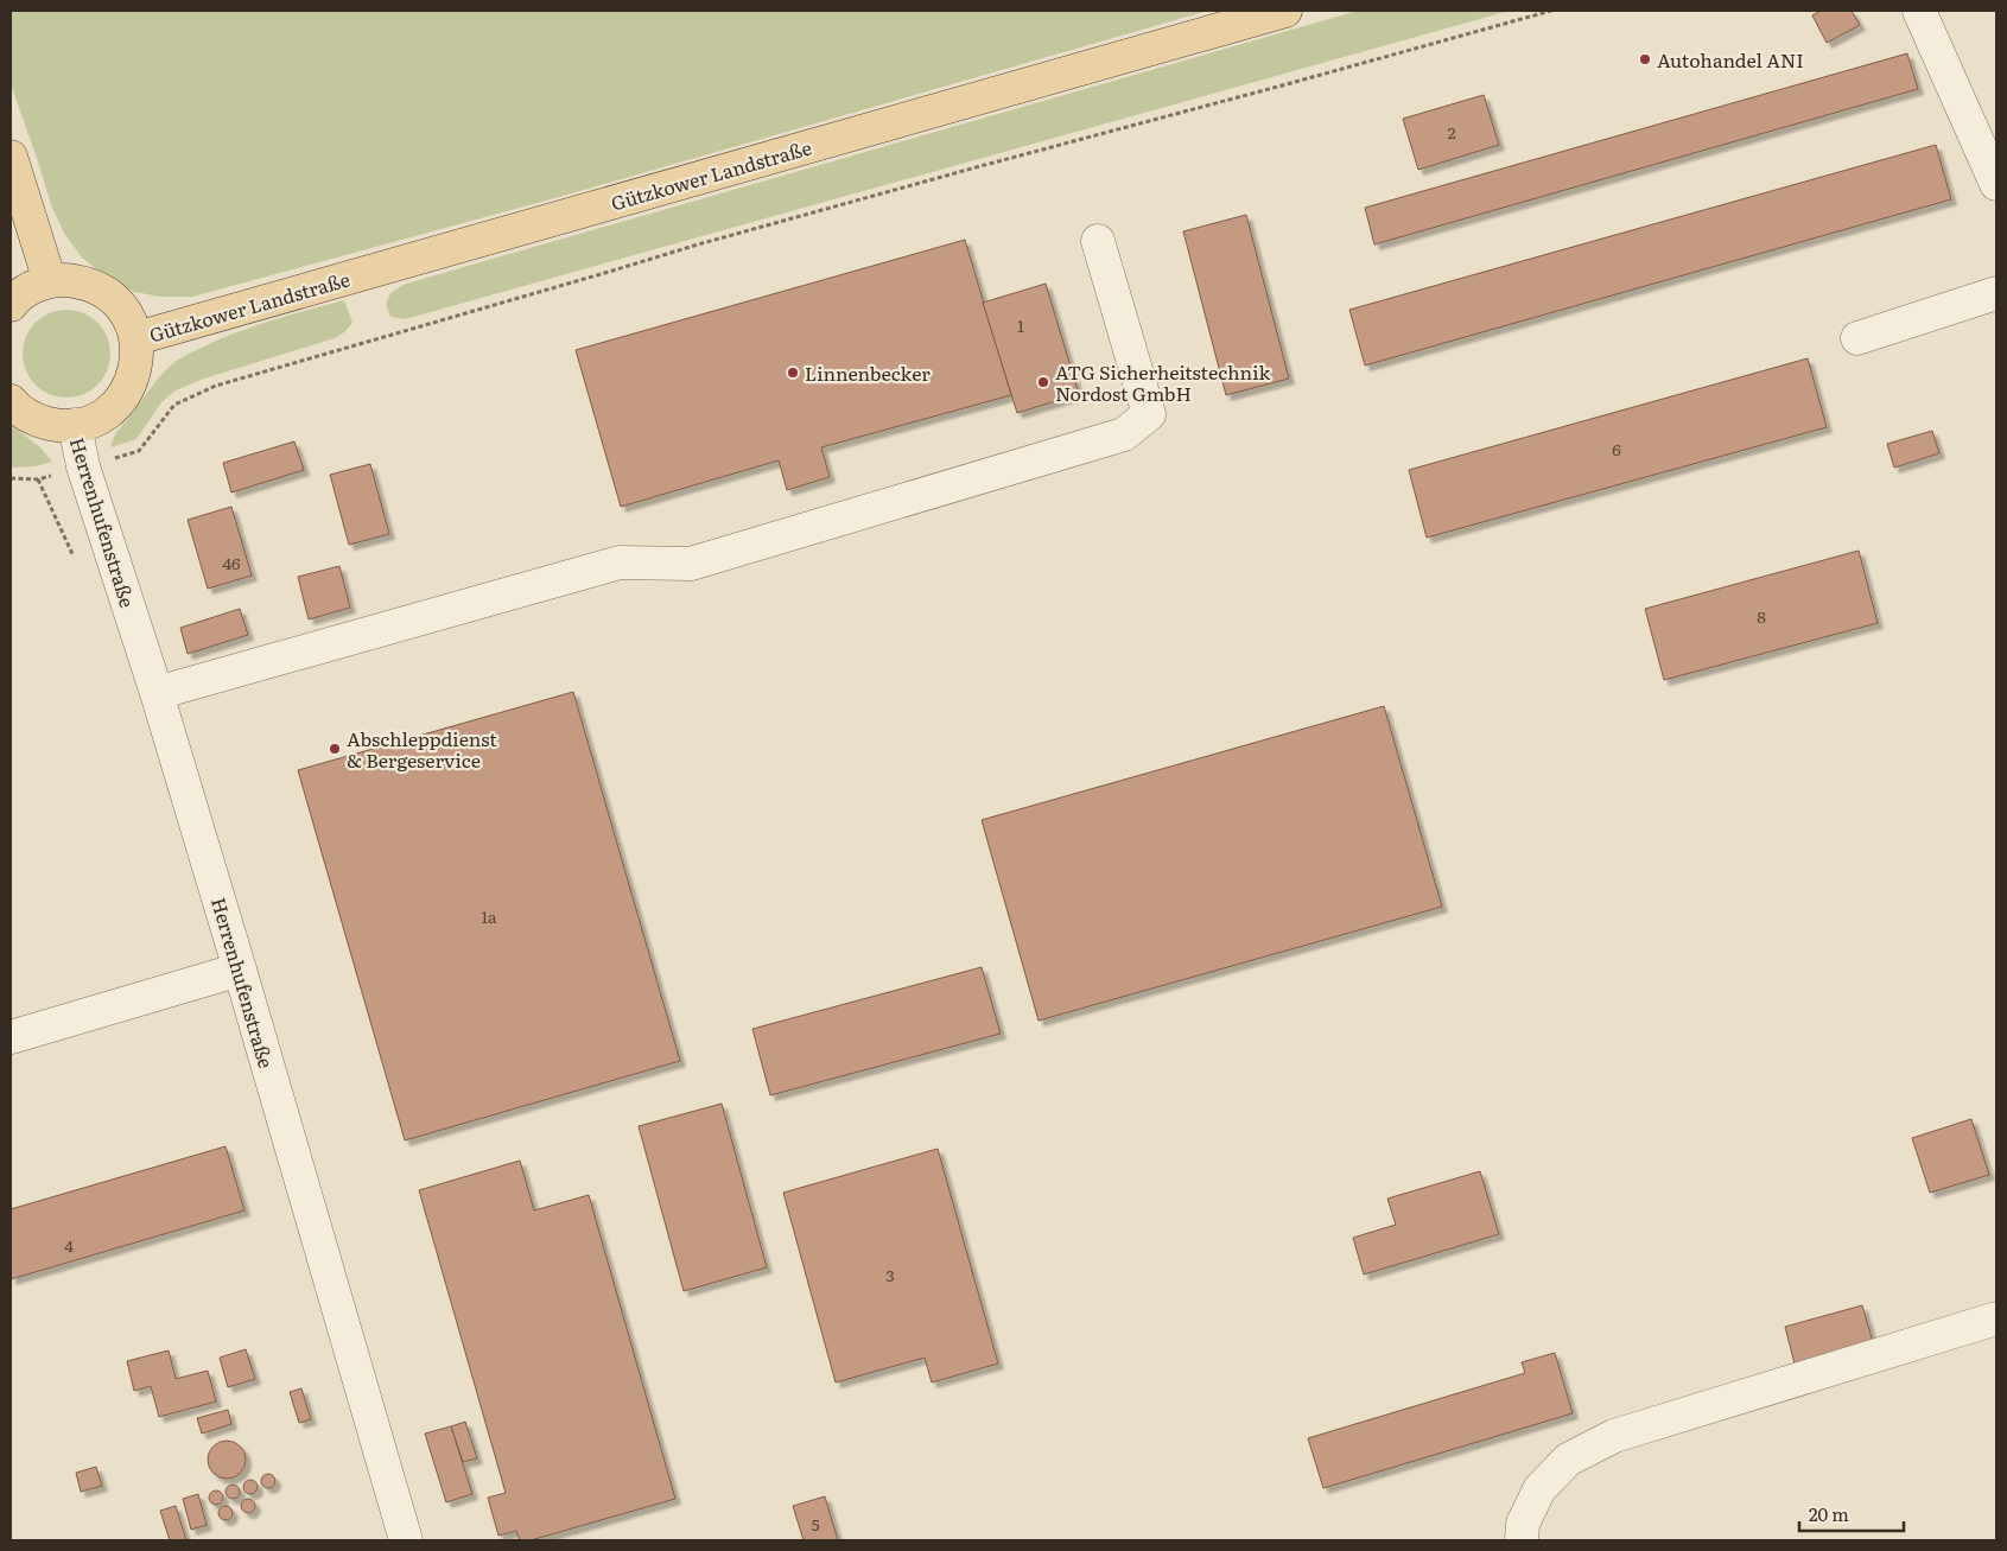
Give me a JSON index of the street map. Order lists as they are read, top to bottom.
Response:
{
  "streets": {
    "main road": ["Gützkower Landstraße"],
    "street": ["Herrenhufenstraße"]
  },
  "places": [
    "Autohandel ANI",
    "Linnenbecker",
    "ATG Sicherheitstechnik Nordost GmbH",
    "Abschleppdienst & Bergeservice"
  ],
  "house_numbers": [
    "2",
    "1",
    "6",
    "46",
    "8",
    "1a",
    "4",
    "3",
    "5"
  ],
  "scale_bar": "20 m"
}
